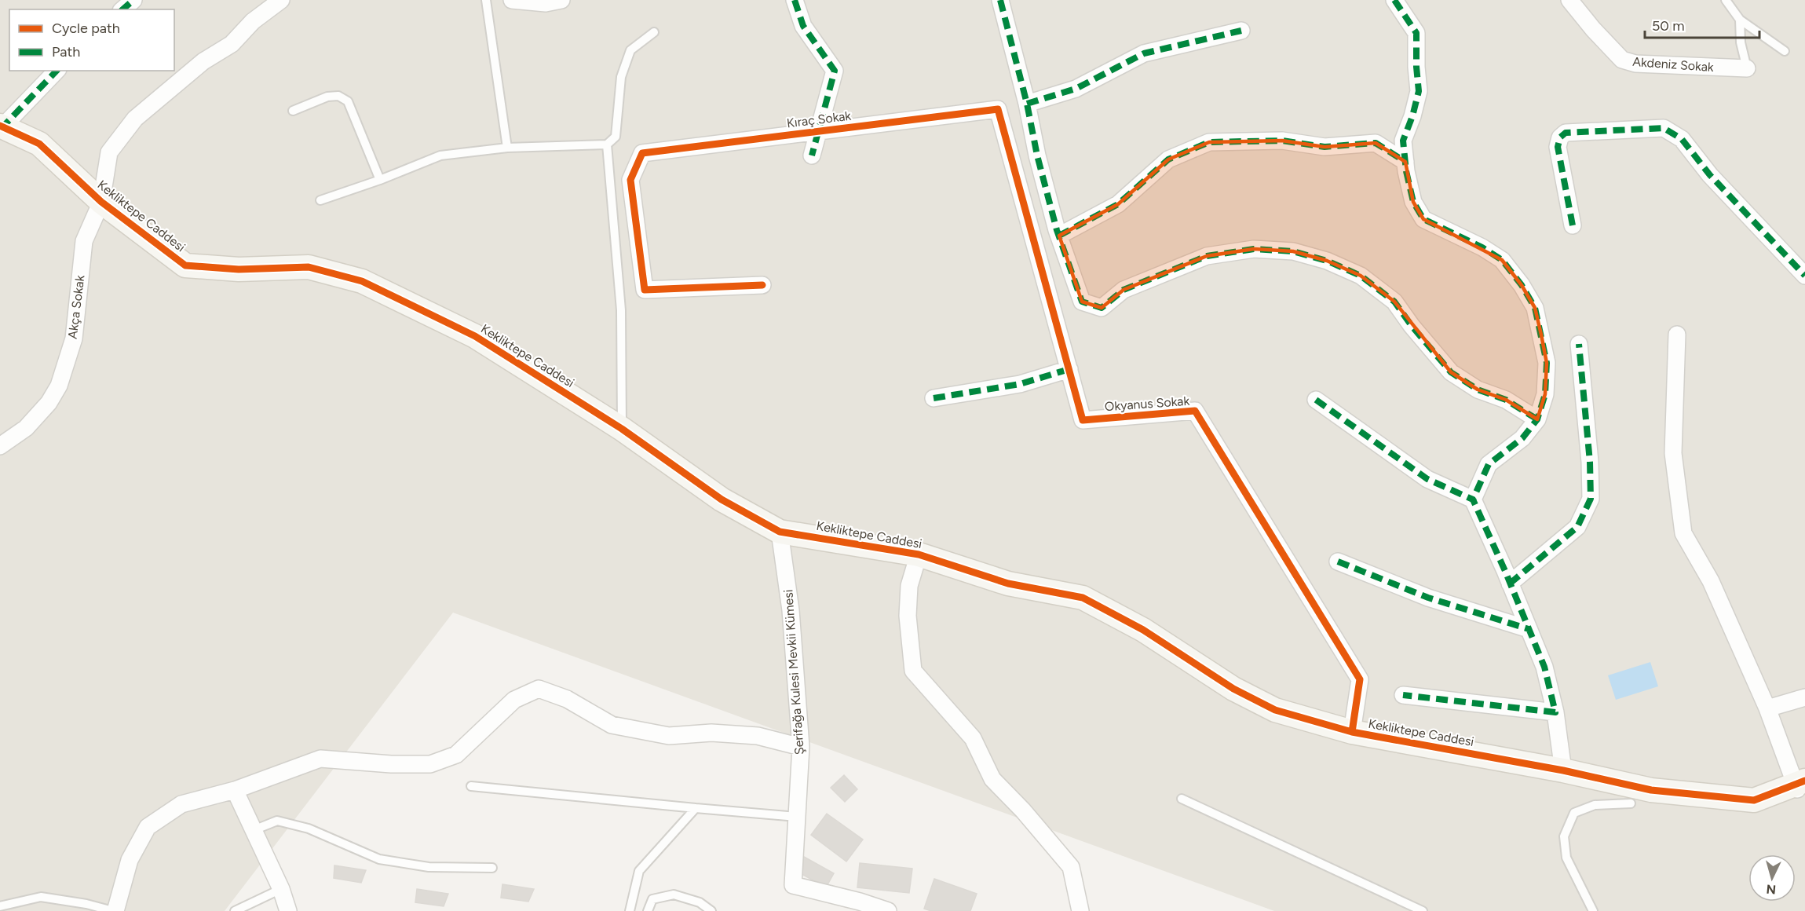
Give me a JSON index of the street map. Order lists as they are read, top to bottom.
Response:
{
  "streets": {
    "street": [
      "Akdeniz Sokak",
      "Kıraç Sokak",
      "Kekliktepe Caddesi",
      "Akça Sokak",
      "Okyanus Sokak",
      "Şerifağa Kulesi Mevkii Kümesi"
    ]
  },
  "crossings": [
    ["Kıraç Sokak", "Okyanus Sokak"],
    ["Kekliktepe Caddesi", "Akça Sokak"],
    ["Kekliktepe Caddesi", "Okyanus Sokak"],
    ["Kekliktepe Caddesi", "Şerifağa Kulesi Mevkii Kümesi"]
  ],
  "legend": ["Cycle path", "Path"],
  "scale_bar": "50 m",
  "north": "bottom"
}
